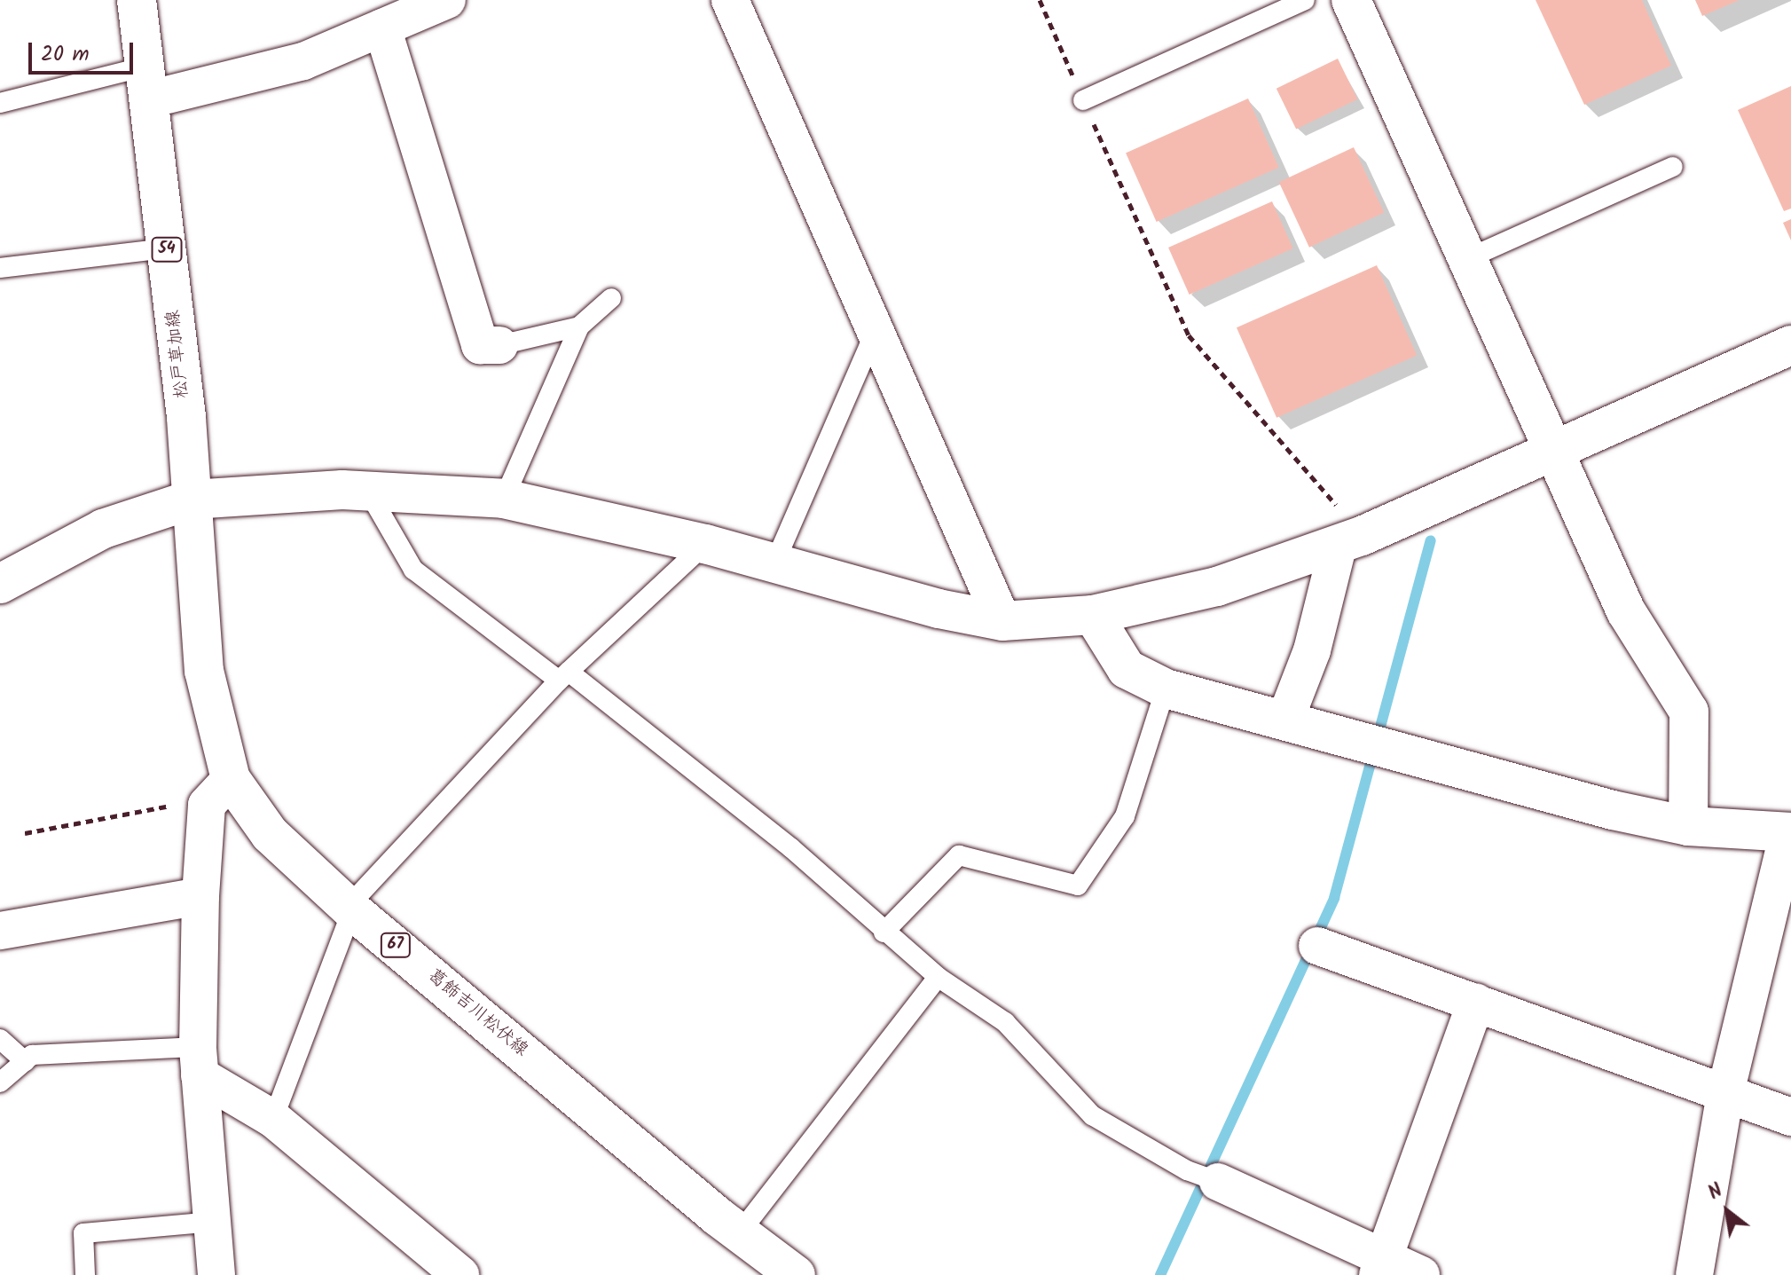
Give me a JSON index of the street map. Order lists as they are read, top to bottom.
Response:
{
  "streets": {
    "street": [
      "54",
      "松戸草加線",
      "67",
      "葛飾吉川松伏線"
    ]
  },
  "crossings": [
    ["松戸草加線", "葛飾吉川松伏線"]
  ],
  "scale_bar": "20 m",
  "north": "top left"
}
